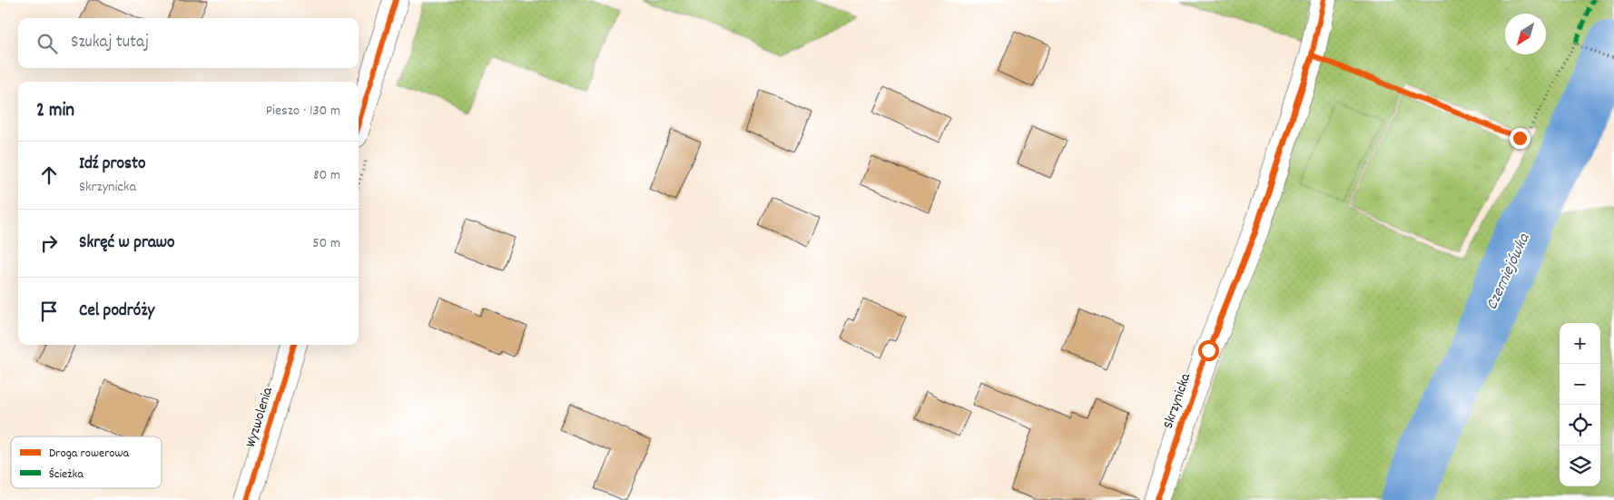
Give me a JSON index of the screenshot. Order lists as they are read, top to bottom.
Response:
{
  "streets": {
    "street": ["Skrzynicka", "Wyzwolenia"]
  },
  "water": ["Czerniejówka"],
  "legend": ["Droga rowerowa", "Ścieżka"],
  "north": "bottom left",
  "page": {
    "search": "Szukaj tutaj",
    "heading": ["2 min", "Pieszo · 130 m"],
    "list": [
      ["Idź prosto", "Skrzynicka", "80 m"],
      ["Skręć w prawo", "50 m"],
      "Cel podróży"
    ],
    "map_buttons": ["+", "−"]
  }
}
